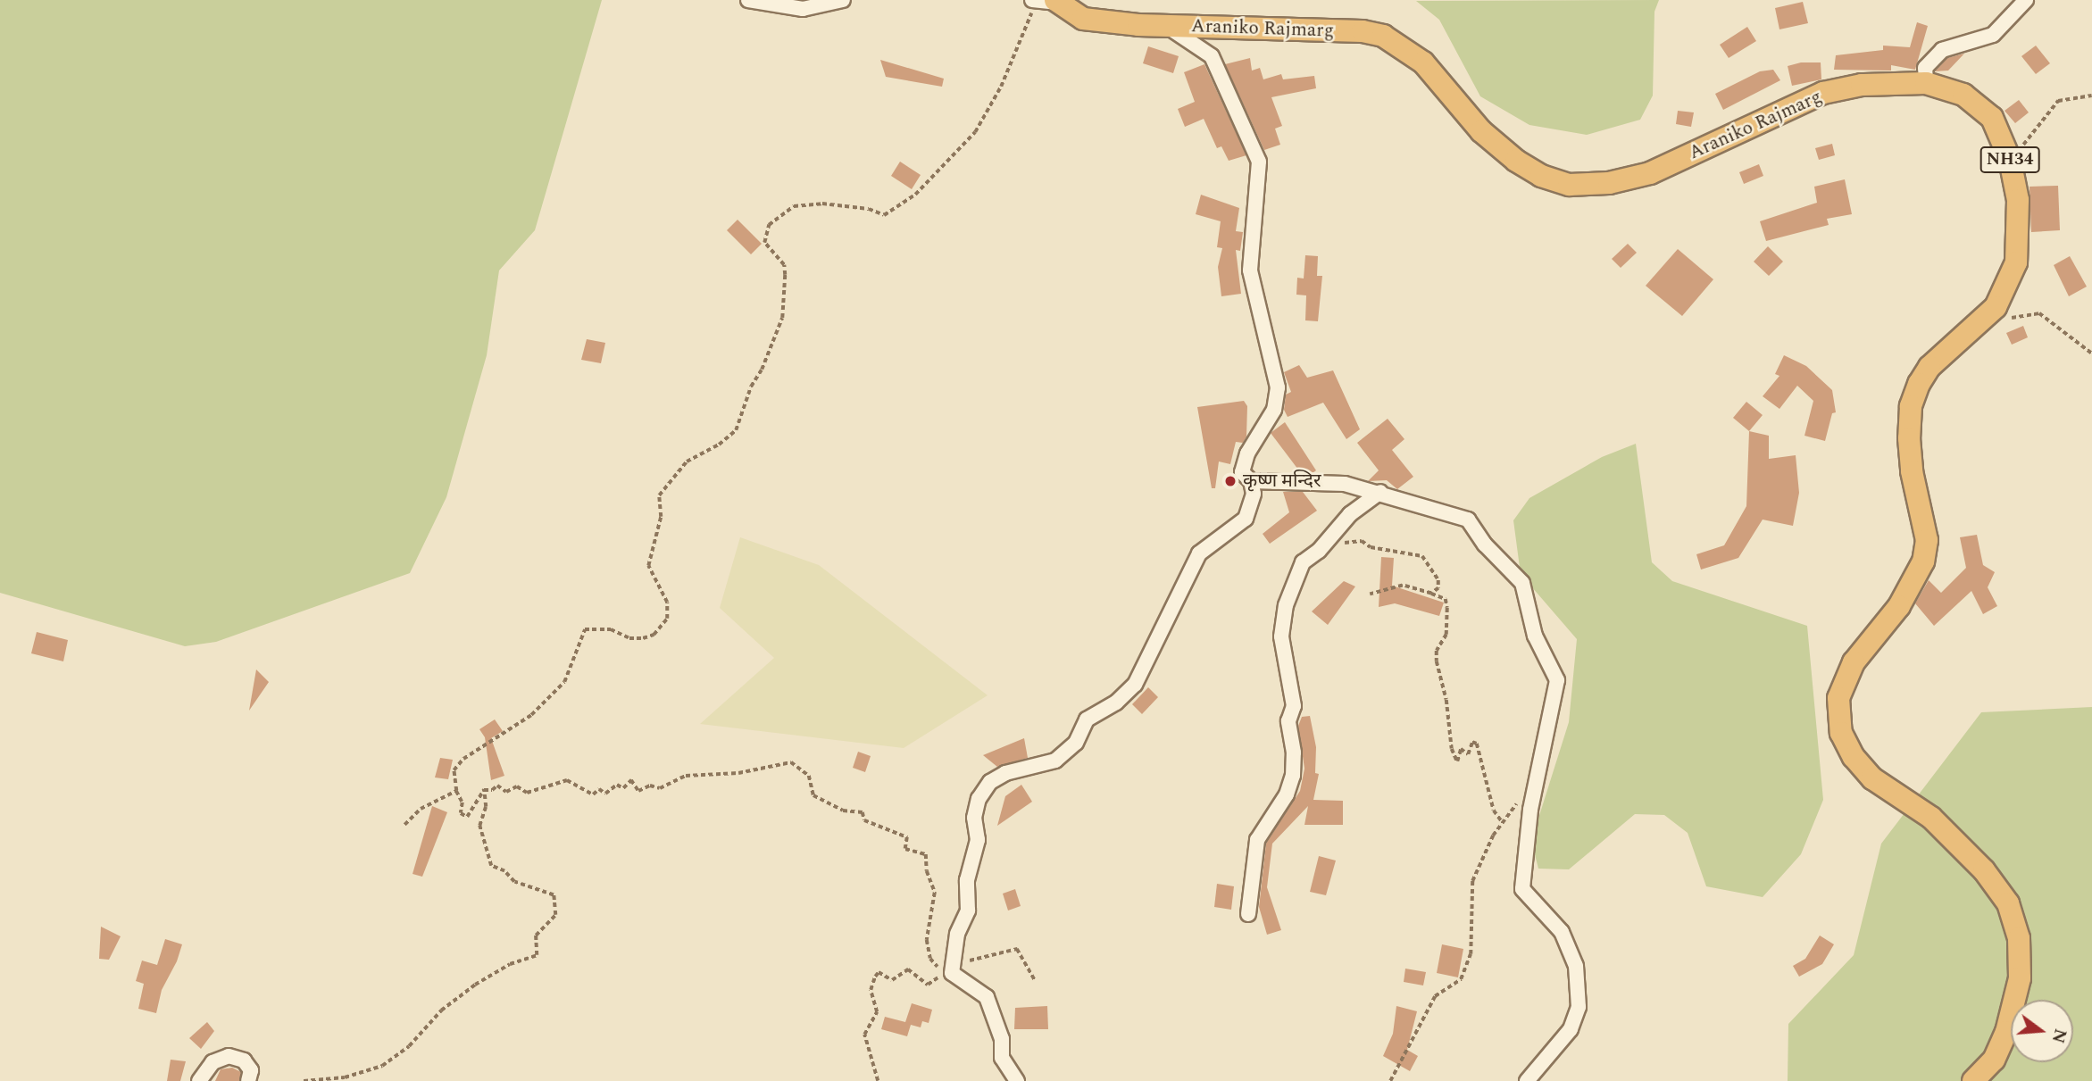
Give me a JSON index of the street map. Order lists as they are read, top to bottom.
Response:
{
  "streets": {
    "highway": ["Araniko Rajmarg", "NH34"]
  },
  "places": ["कृष्ण मन्दिर"],
  "north": "right"
}
